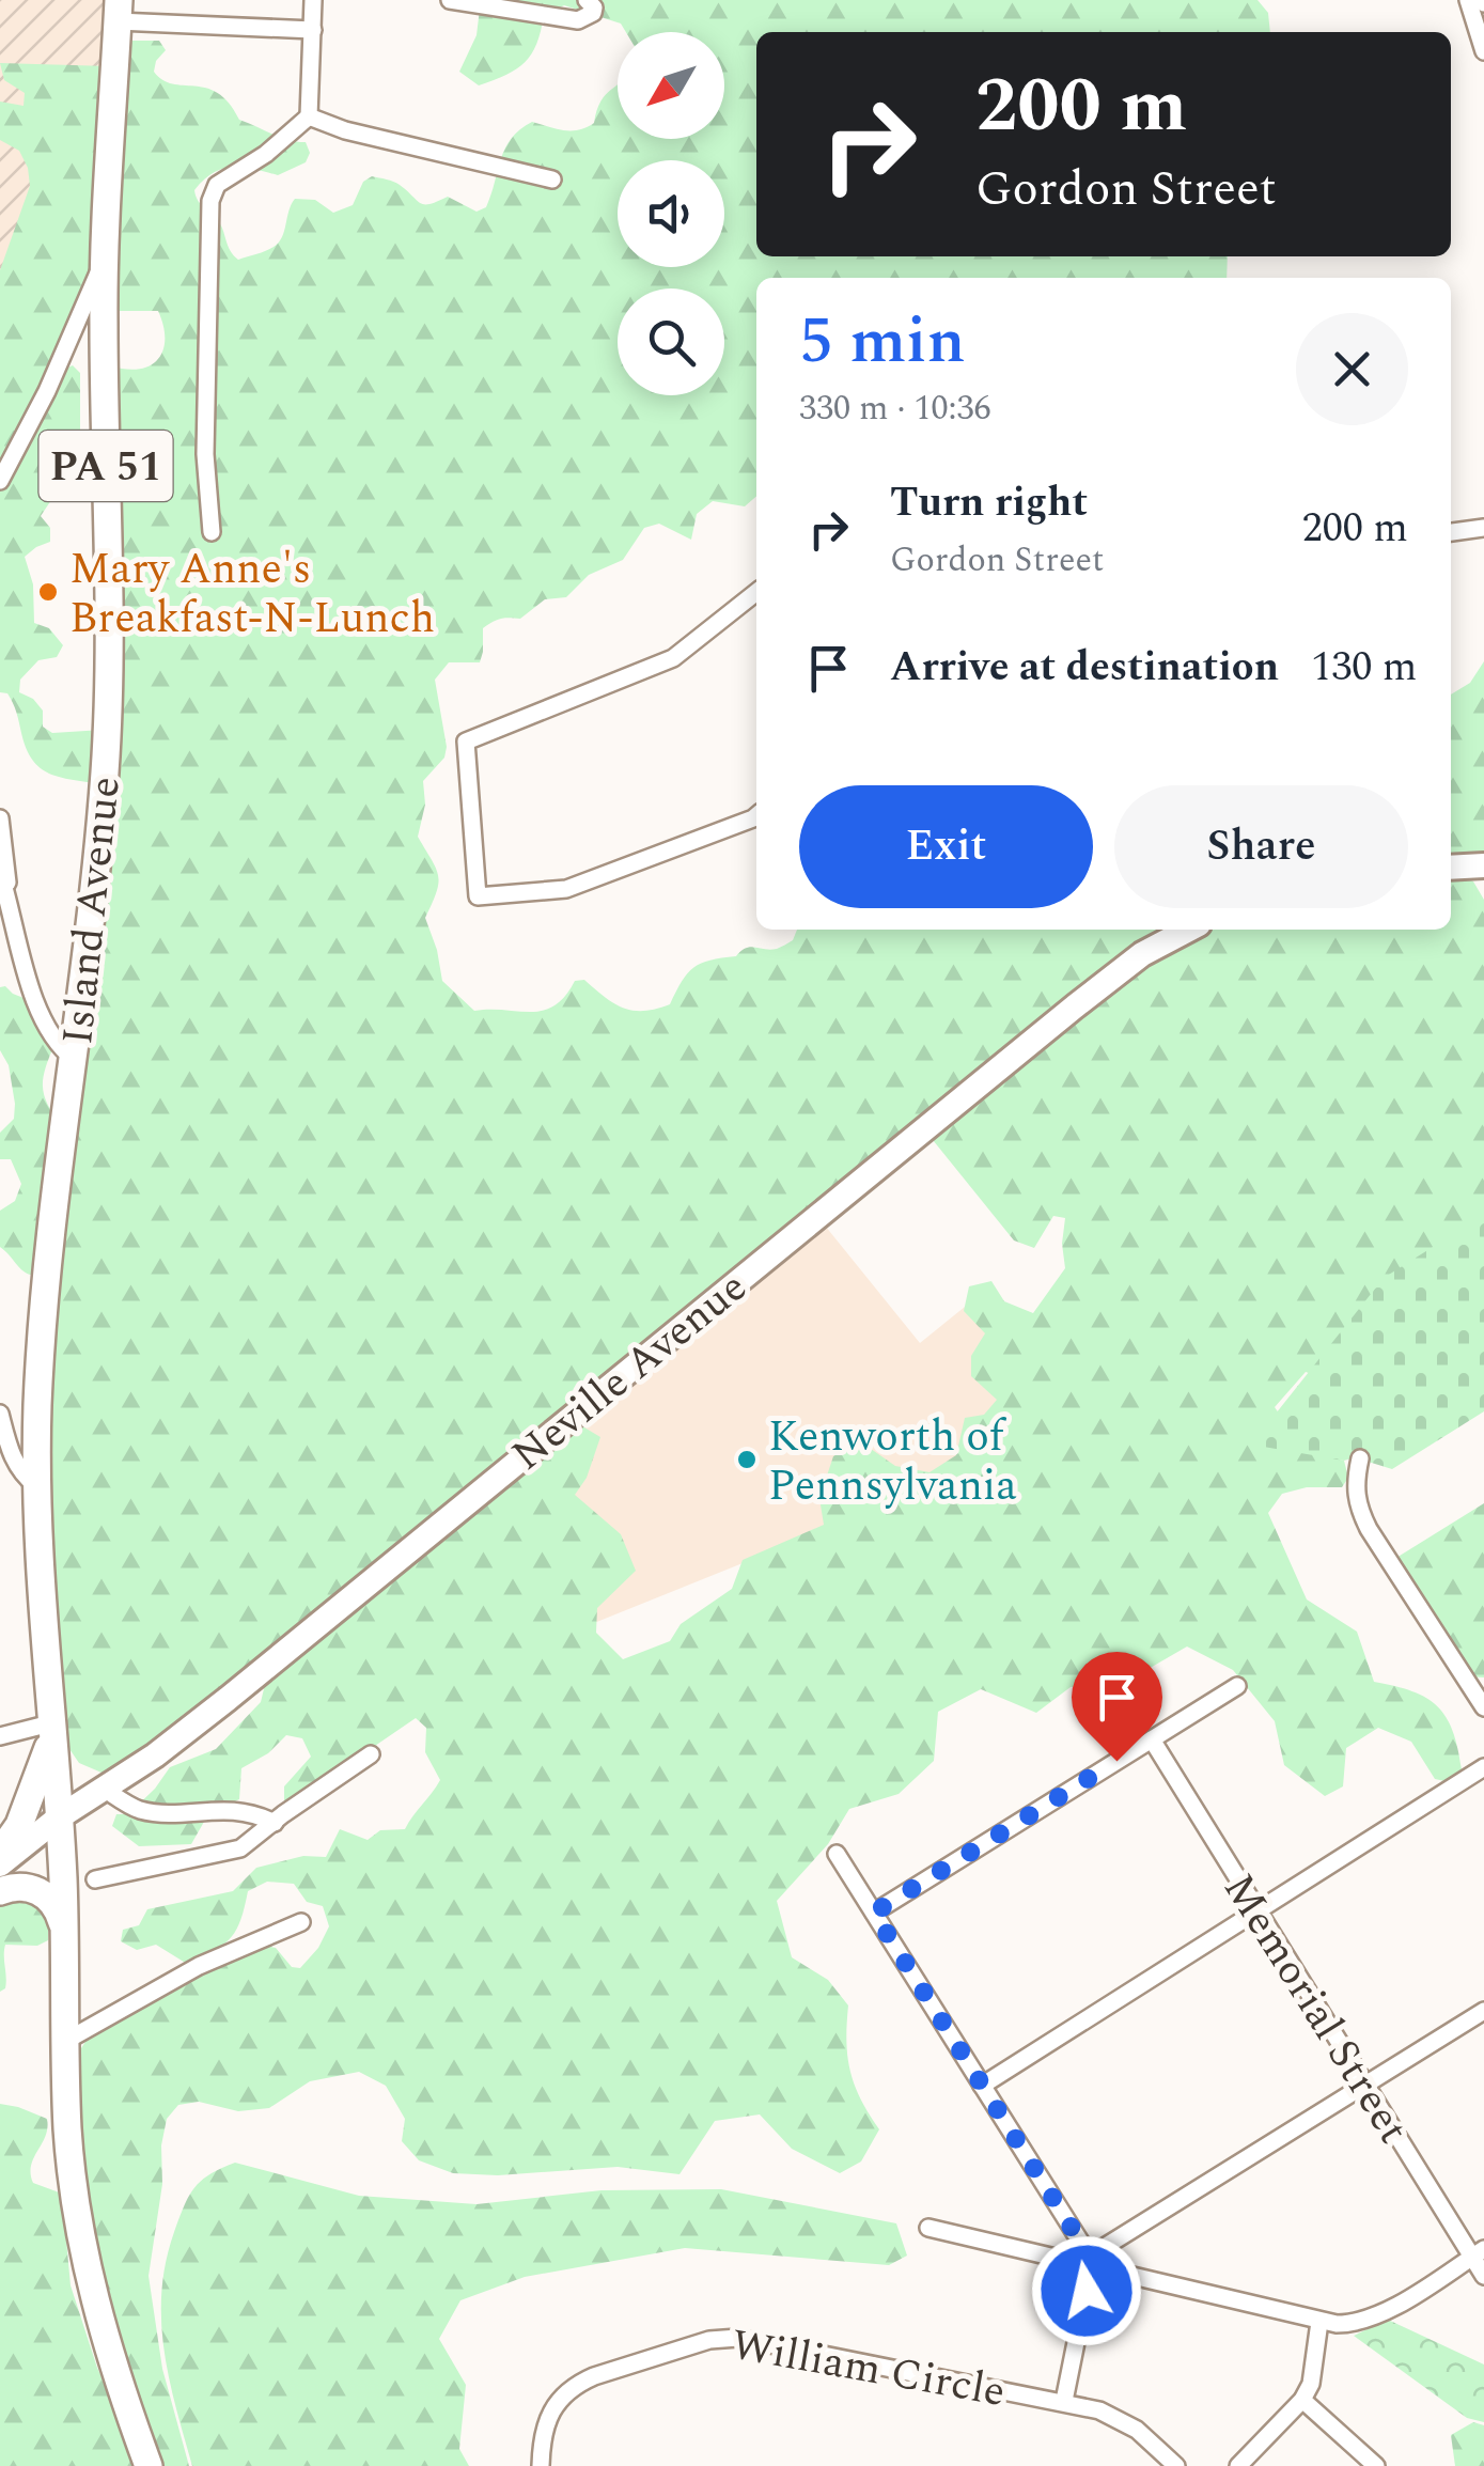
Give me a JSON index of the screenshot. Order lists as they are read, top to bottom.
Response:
{
  "streets": {
    "main road": ["PA 51", "Island Avenue"],
    "street": ["Neville Avenue", "Memorial Street", "William Circle"]
  },
  "crossings": [
    ["PA 51", "Island Avenue"],
    ["PA 51", "Neville Avenue"],
    ["Island Avenue", "Neville Avenue"]
  ],
  "places": ["Mary Anne's Breakfast-N-Lunch", "Kenworth of Pennsylvania"],
  "north": "bottom left",
  "page": {
    "turn": ["200 m", "Gordon Street"],
    "heading": ["5 min", "330 m · 10:36"],
    "list": [
      {
        "name": "Turn right",
        "note": "Gordon Street",
        "value": "200 m"
      },
      {
        "name": "Arrive at destination",
        "value": "130 m"
      }
    ],
    "buttons": ["Exit", "Share"]
  }
}
